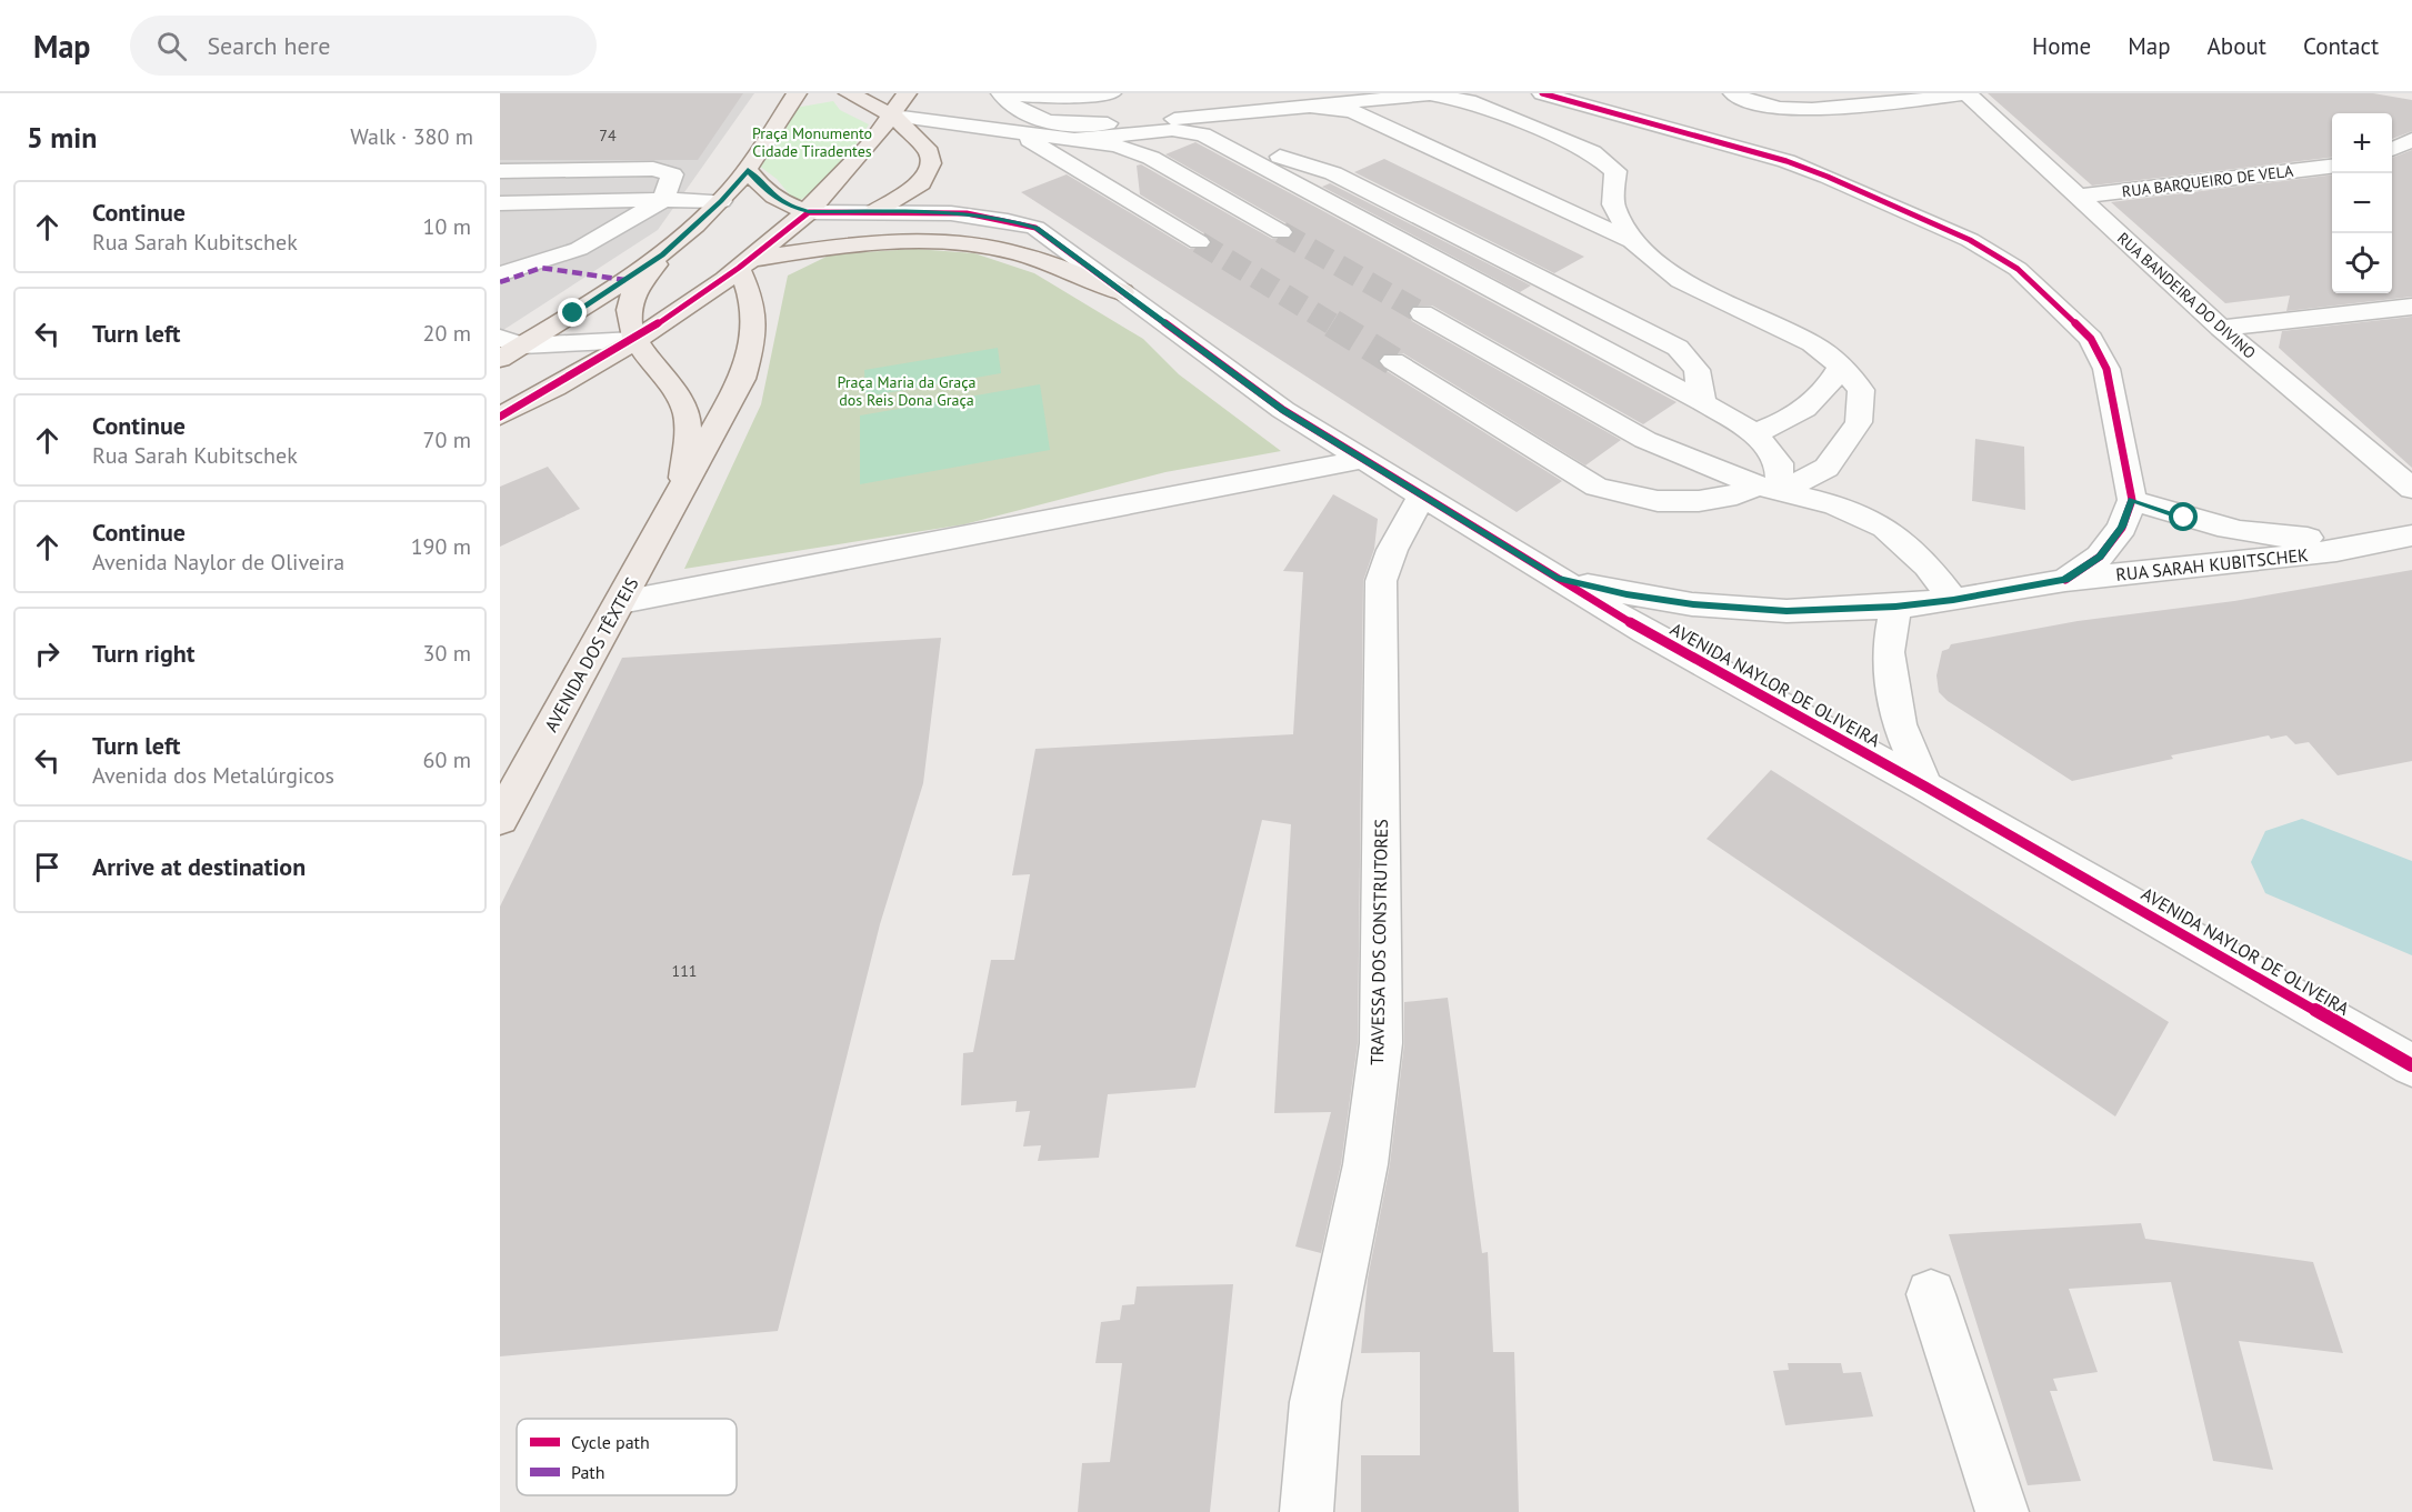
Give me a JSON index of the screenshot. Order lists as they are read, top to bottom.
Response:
{
  "streets": {
    "main road": ["AVENIDA DOS TÊXTEIS"],
    "street": [
      "RUA BARQUEIRO DE VELA",
      "RUA BANDEIRA DO DIVINO",
      "RUA SARAH KUBITSCHEK",
      "AVENIDA NAYLOR DE OLIVEIRA",
      "TRAVESSA DOS CONSTRUTORES"
    ]
  },
  "crossings": [
    ["RUA BARQUEIRO DE VELA", "RUA BANDEIRA DO DIVINO"],
    ["RUA SARAH KUBITSCHEK", "AVENIDA NAYLOR DE OLIVEIRA"],
    ["AVENIDA NAYLOR DE OLIVEIRA", "TRAVESSA DOS CONSTRUTORES"]
  ],
  "parks": ["Praça Monumento Cidade Tiradentes", "Praça Maria da Graça dos Reis Dona Graça"],
  "house_numbers": ["74", "111"],
  "legend": ["Cycle path", "Path"],
  "page": {
    "header": "Map",
    "search": "Search here",
    "nav": [
      "Home",
      "Map",
      "About",
      "Contact"
    ],
    "heading": ["5 min", "Walk · 380 m"],
    "map_buttons": ["+", "−"],
    "list": [
      ["Continue", "Rua Sarah Kubitschek", "10 m"],
      ["Turn left", "20 m"],
      ["Continue", "Rua Sarah Kubitschek", "70 m"],
      ["Continue", "Avenida Naylor de Oliveira", "190 m"],
      ["Turn right", "30 m"],
      ["Turn left", "Avenida dos Metalúrgicos", "60 m"],
      "Arrive at destination"
    ]
  }
}
